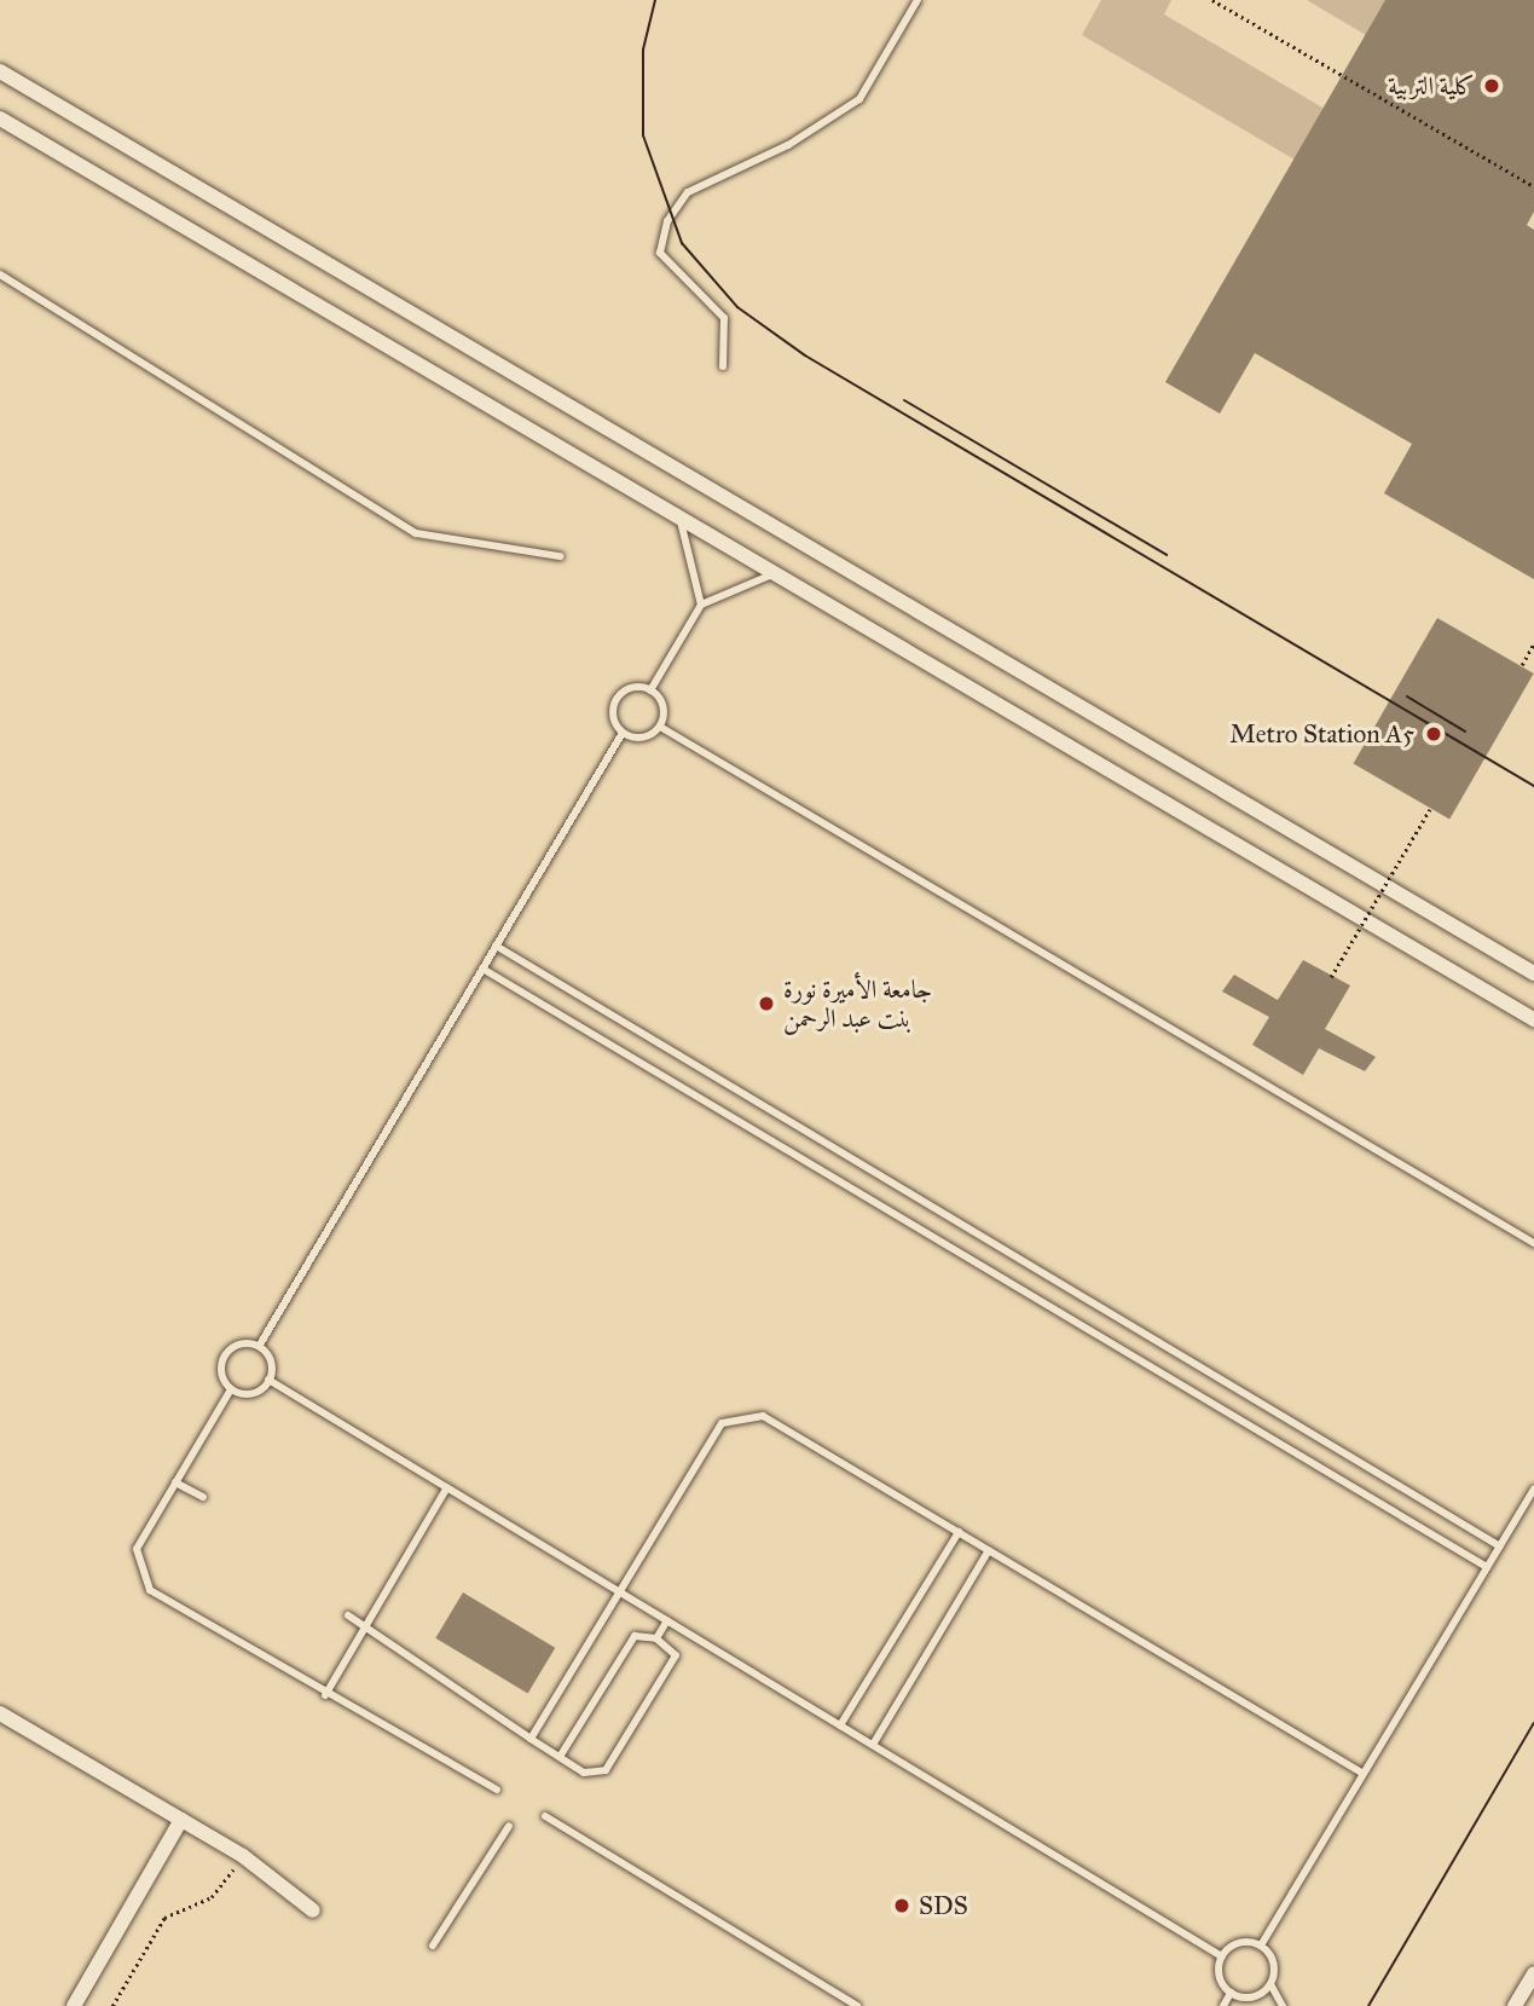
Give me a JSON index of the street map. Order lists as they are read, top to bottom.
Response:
{
  "places": [
    "كلية التربية",
    "Metro Station A5",
    "جامعة الأميرة نورة بنت عبد الرحمن",
    "SDS"
  ]
}
